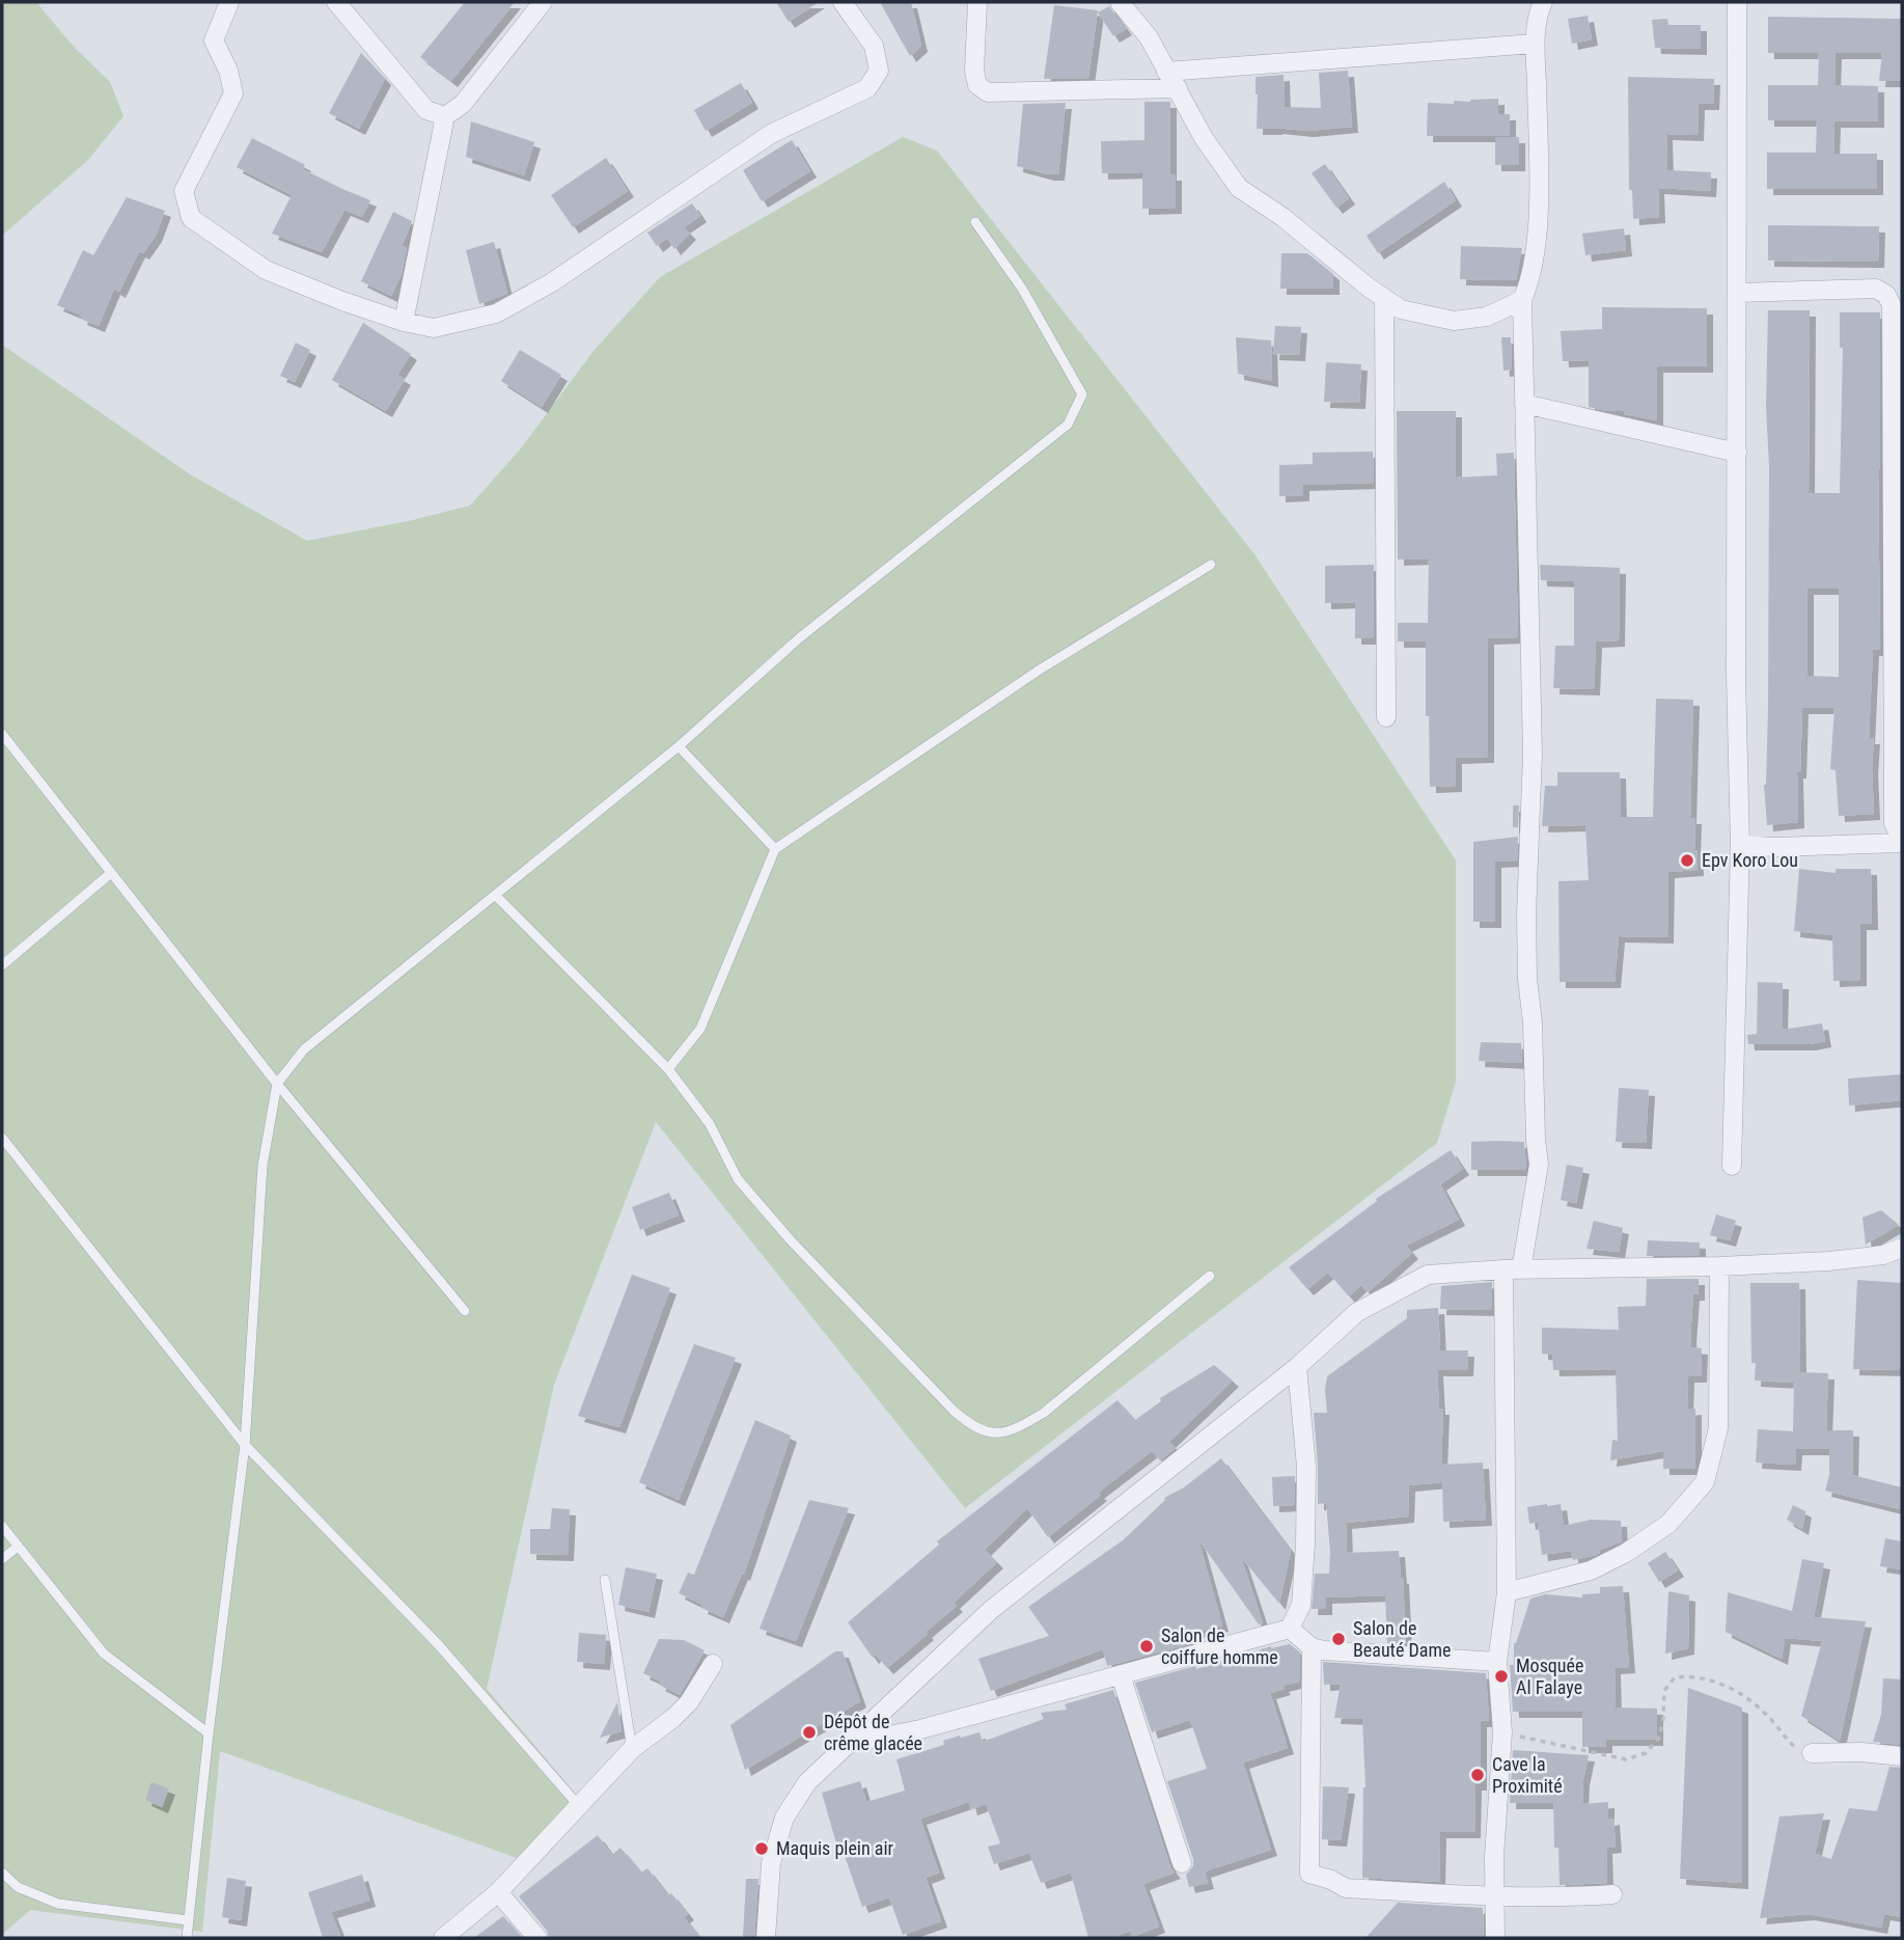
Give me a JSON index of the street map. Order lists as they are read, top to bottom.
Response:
{
  "places": [
    "Epv Koro Lou",
    "Salon de Beauté Dame",
    "Salon de coiffure homme",
    "Mosquée Al Falaye",
    "Dépôt de crême glacée",
    "Cave la Proximité",
    "Maquis plein air"
  ]
}
